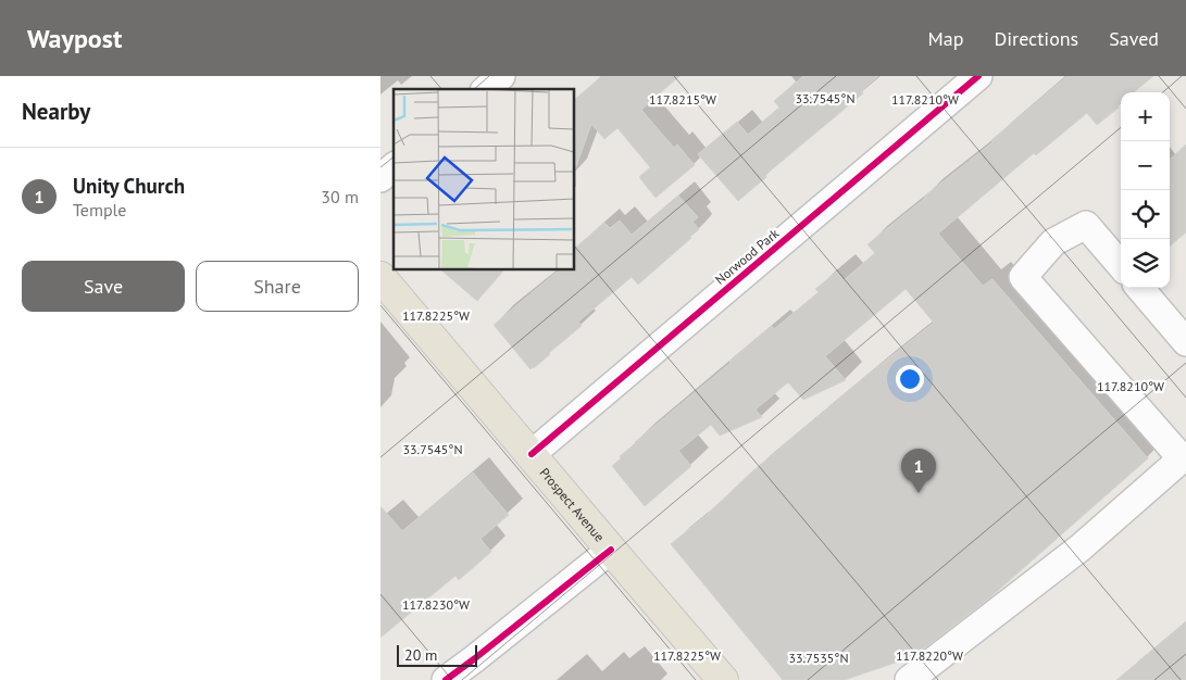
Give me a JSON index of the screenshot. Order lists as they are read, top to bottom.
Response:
{
  "streets": {
    "main road": ["Prospect Avenue"],
    "street": ["Norwood Park"]
  },
  "crossings": [
    ["Norwood Park", "Prospect Avenue"]
  ],
  "scale_bar": "20 m",
  "page": {
    "header": "Waypost",
    "nav": ["Map", "Directions", "Saved"],
    "heading": "Nearby",
    "map_buttons": ["+", "−"],
    "list": [
      {
        "mark": "1",
        "name": "Unity Church",
        "note": "Temple",
        "value": "30 m"
      }
    ],
    "buttons": ["Save", "Share"],
    "pins": "1",
    "scale": "20 m"
  },
  "coordinates": [
    "33.7545°N",
    "117.8215°W",
    "117.8210°W",
    "117.8225°W",
    "117.8230°W",
    "117.8220°W",
    "33.7535°N"
  ]
}
